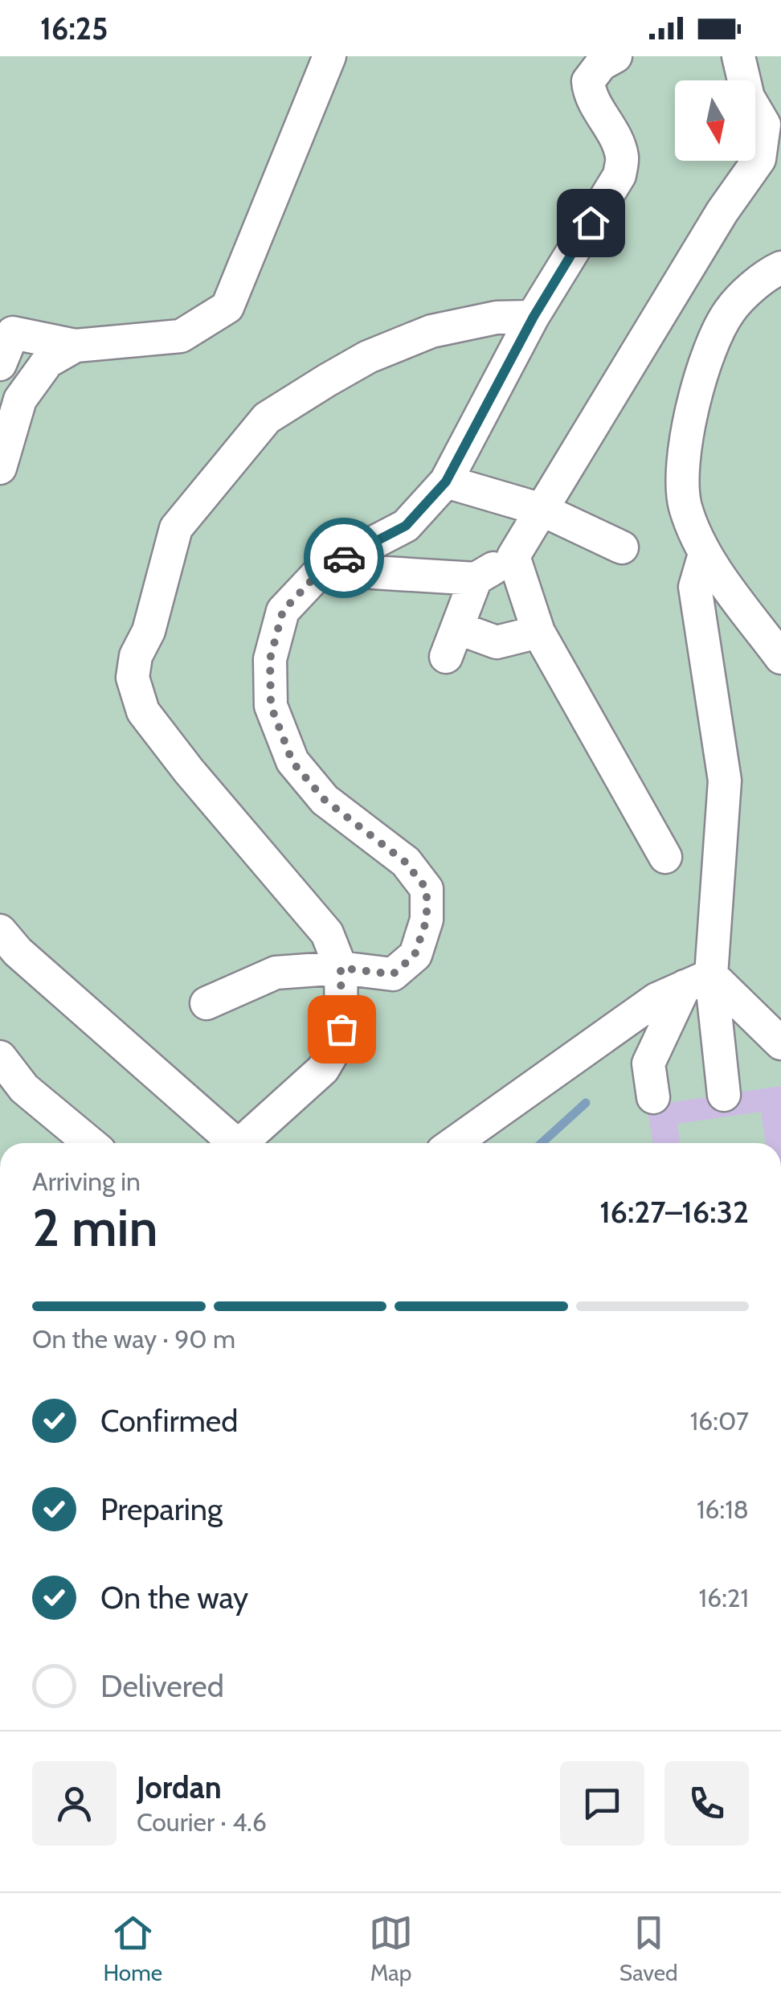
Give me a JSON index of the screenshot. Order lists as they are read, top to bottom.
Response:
{
  "north": "bottom",
  "page": {
    "status": "16:25",
    "heading": ["2 min", "Arriving in", "16:27–16:32"],
    "panel": ["Jordan", "Courier · 4.6"],
    "bar": "On the way · 90 m",
    "list": [
      ["Confirmed", "16:07"],
      ["Preparing", "16:18"],
      ["On the way", "16:21"],
      "Delivered"
    ],
    "tabs": ["Home", "Map", "Saved"]
  }
}
